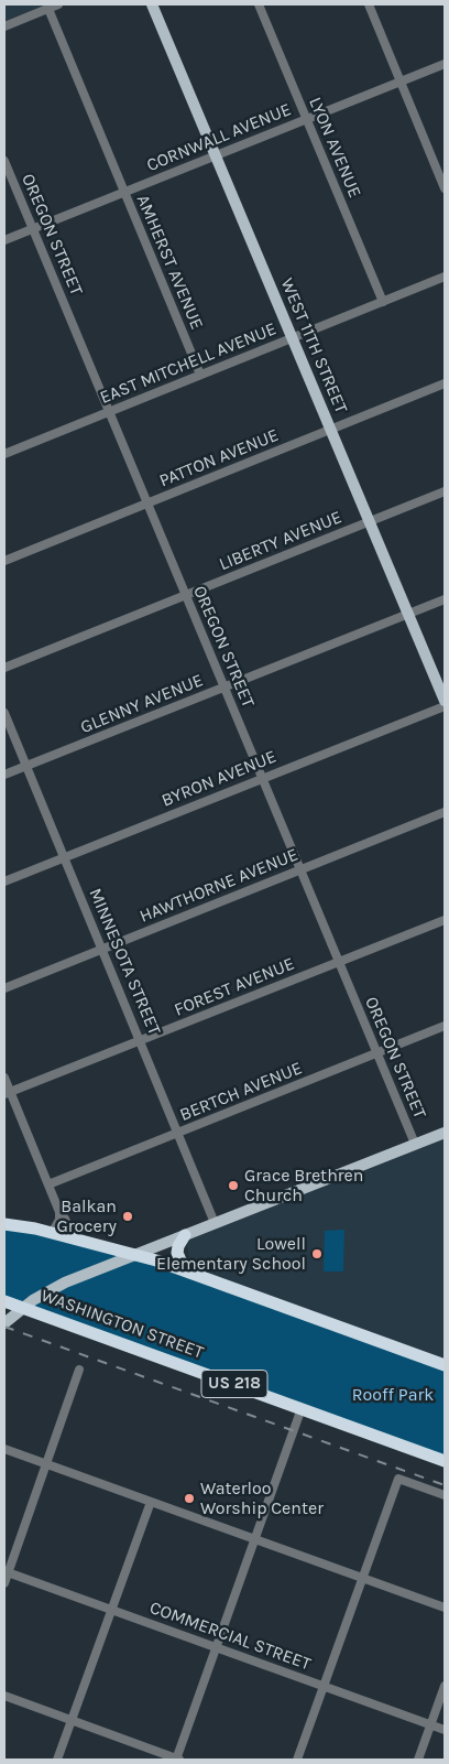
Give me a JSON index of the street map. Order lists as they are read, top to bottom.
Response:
{
  "streets": {
    "highway": ["WASHINGTON STREET", "US 218"],
    "main road": ["WEST 11TH STREET"],
    "street": [
      "CORNWALL AVENUE",
      "LYON AVENUE",
      "OREGON STREET",
      "AMHERST AVENUE",
      "EAST MITCHELL AVENUE",
      "PATTON AVENUE",
      "LIBERTY AVENUE",
      "GLENNY AVENUE",
      "BYRON AVENUE",
      "HAWTHORNE AVENUE",
      "MINNESOTA STREET",
      "FOREST AVENUE",
      "BERTCH AVENUE",
      "COMMERCIAL STREET"
    ]
  },
  "crossings": [
    ["CORNWALL AVENUE", "LYON AVENUE"],
    ["CORNWALL AVENUE", "OREGON STREET"],
    ["CORNWALL AVENUE", "AMHERST AVENUE"],
    ["CORNWALL AVENUE", "WEST 11TH STREET"],
    ["LYON AVENUE", "EAST MITCHELL AVENUE"],
    ["OREGON STREET", "EAST MITCHELL AVENUE"],
    ["OREGON STREET", "PATTON AVENUE"],
    ["OREGON STREET", "LIBERTY AVENUE"],
    ["OREGON STREET", "GLENNY AVENUE"],
    ["OREGON STREET", "BYRON AVENUE"],
    ["OREGON STREET", "HAWTHORNE AVENUE"],
    ["OREGON STREET", "FOREST AVENUE"],
    ["OREGON STREET", "BERTCH AVENUE"],
    ["AMHERST AVENUE", "EAST MITCHELL AVENUE"],
    ["WEST 11TH STREET", "EAST MITCHELL AVENUE"],
    ["WEST 11TH STREET", "PATTON AVENUE"],
    ["WEST 11TH STREET", "LIBERTY AVENUE"],
    ["WEST 11TH STREET", "GLENNY AVENUE"],
    ["GLENNY AVENUE", "MINNESOTA STREET"],
    ["BYRON AVENUE", "MINNESOTA STREET"],
    ["HAWTHORNE AVENUE", "MINNESOTA STREET"],
    ["MINNESOTA STREET", "FOREST AVENUE"],
    ["MINNESOTA STREET", "BERTCH AVENUE"]
  ],
  "parks": ["Rooff Park"],
  "places": [
    "Grace Brethren Church",
    "Balkan Grocery",
    "Lowell Elementary School",
    "Waterloo Worship Center"
  ]
}
